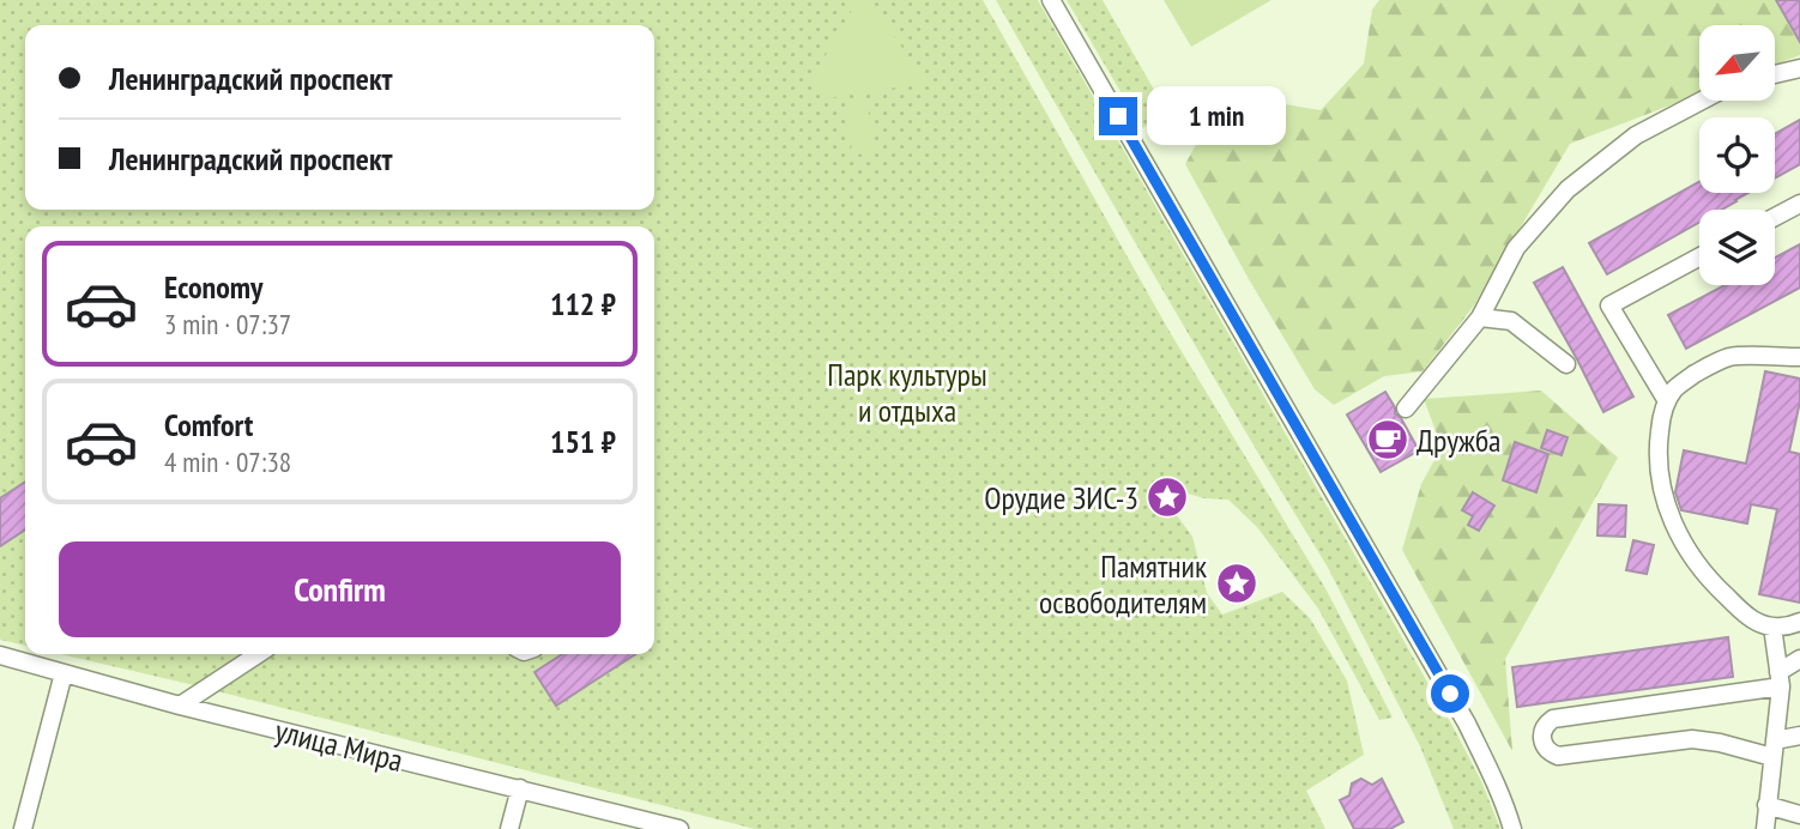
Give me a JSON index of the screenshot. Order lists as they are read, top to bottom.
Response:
{
  "streets": {
    "street": ["улица Мира"]
  },
  "parks": ["Парк культуры и отдыха"],
  "places": {
    "cafe": ["Дружба"],
    "place": ["Орудие ЗИС-3", "Памятник освободителям"]
  },
  "north": "bottom left",
  "page": {
    "banner": ["Ленинградский проспект", "Ленинградский проспект"],
    "bubble": "1 min",
    "list": [
      {
        "name": "Economy",
        "note": "3 min · 07:37",
        "value": "112 ₽"
      },
      {
        "name": "Comfort",
        "note": "4 min · 07:38",
        "value": "151 ₽"
      }
    ],
    "buttons": "Confirm"
  }
}
